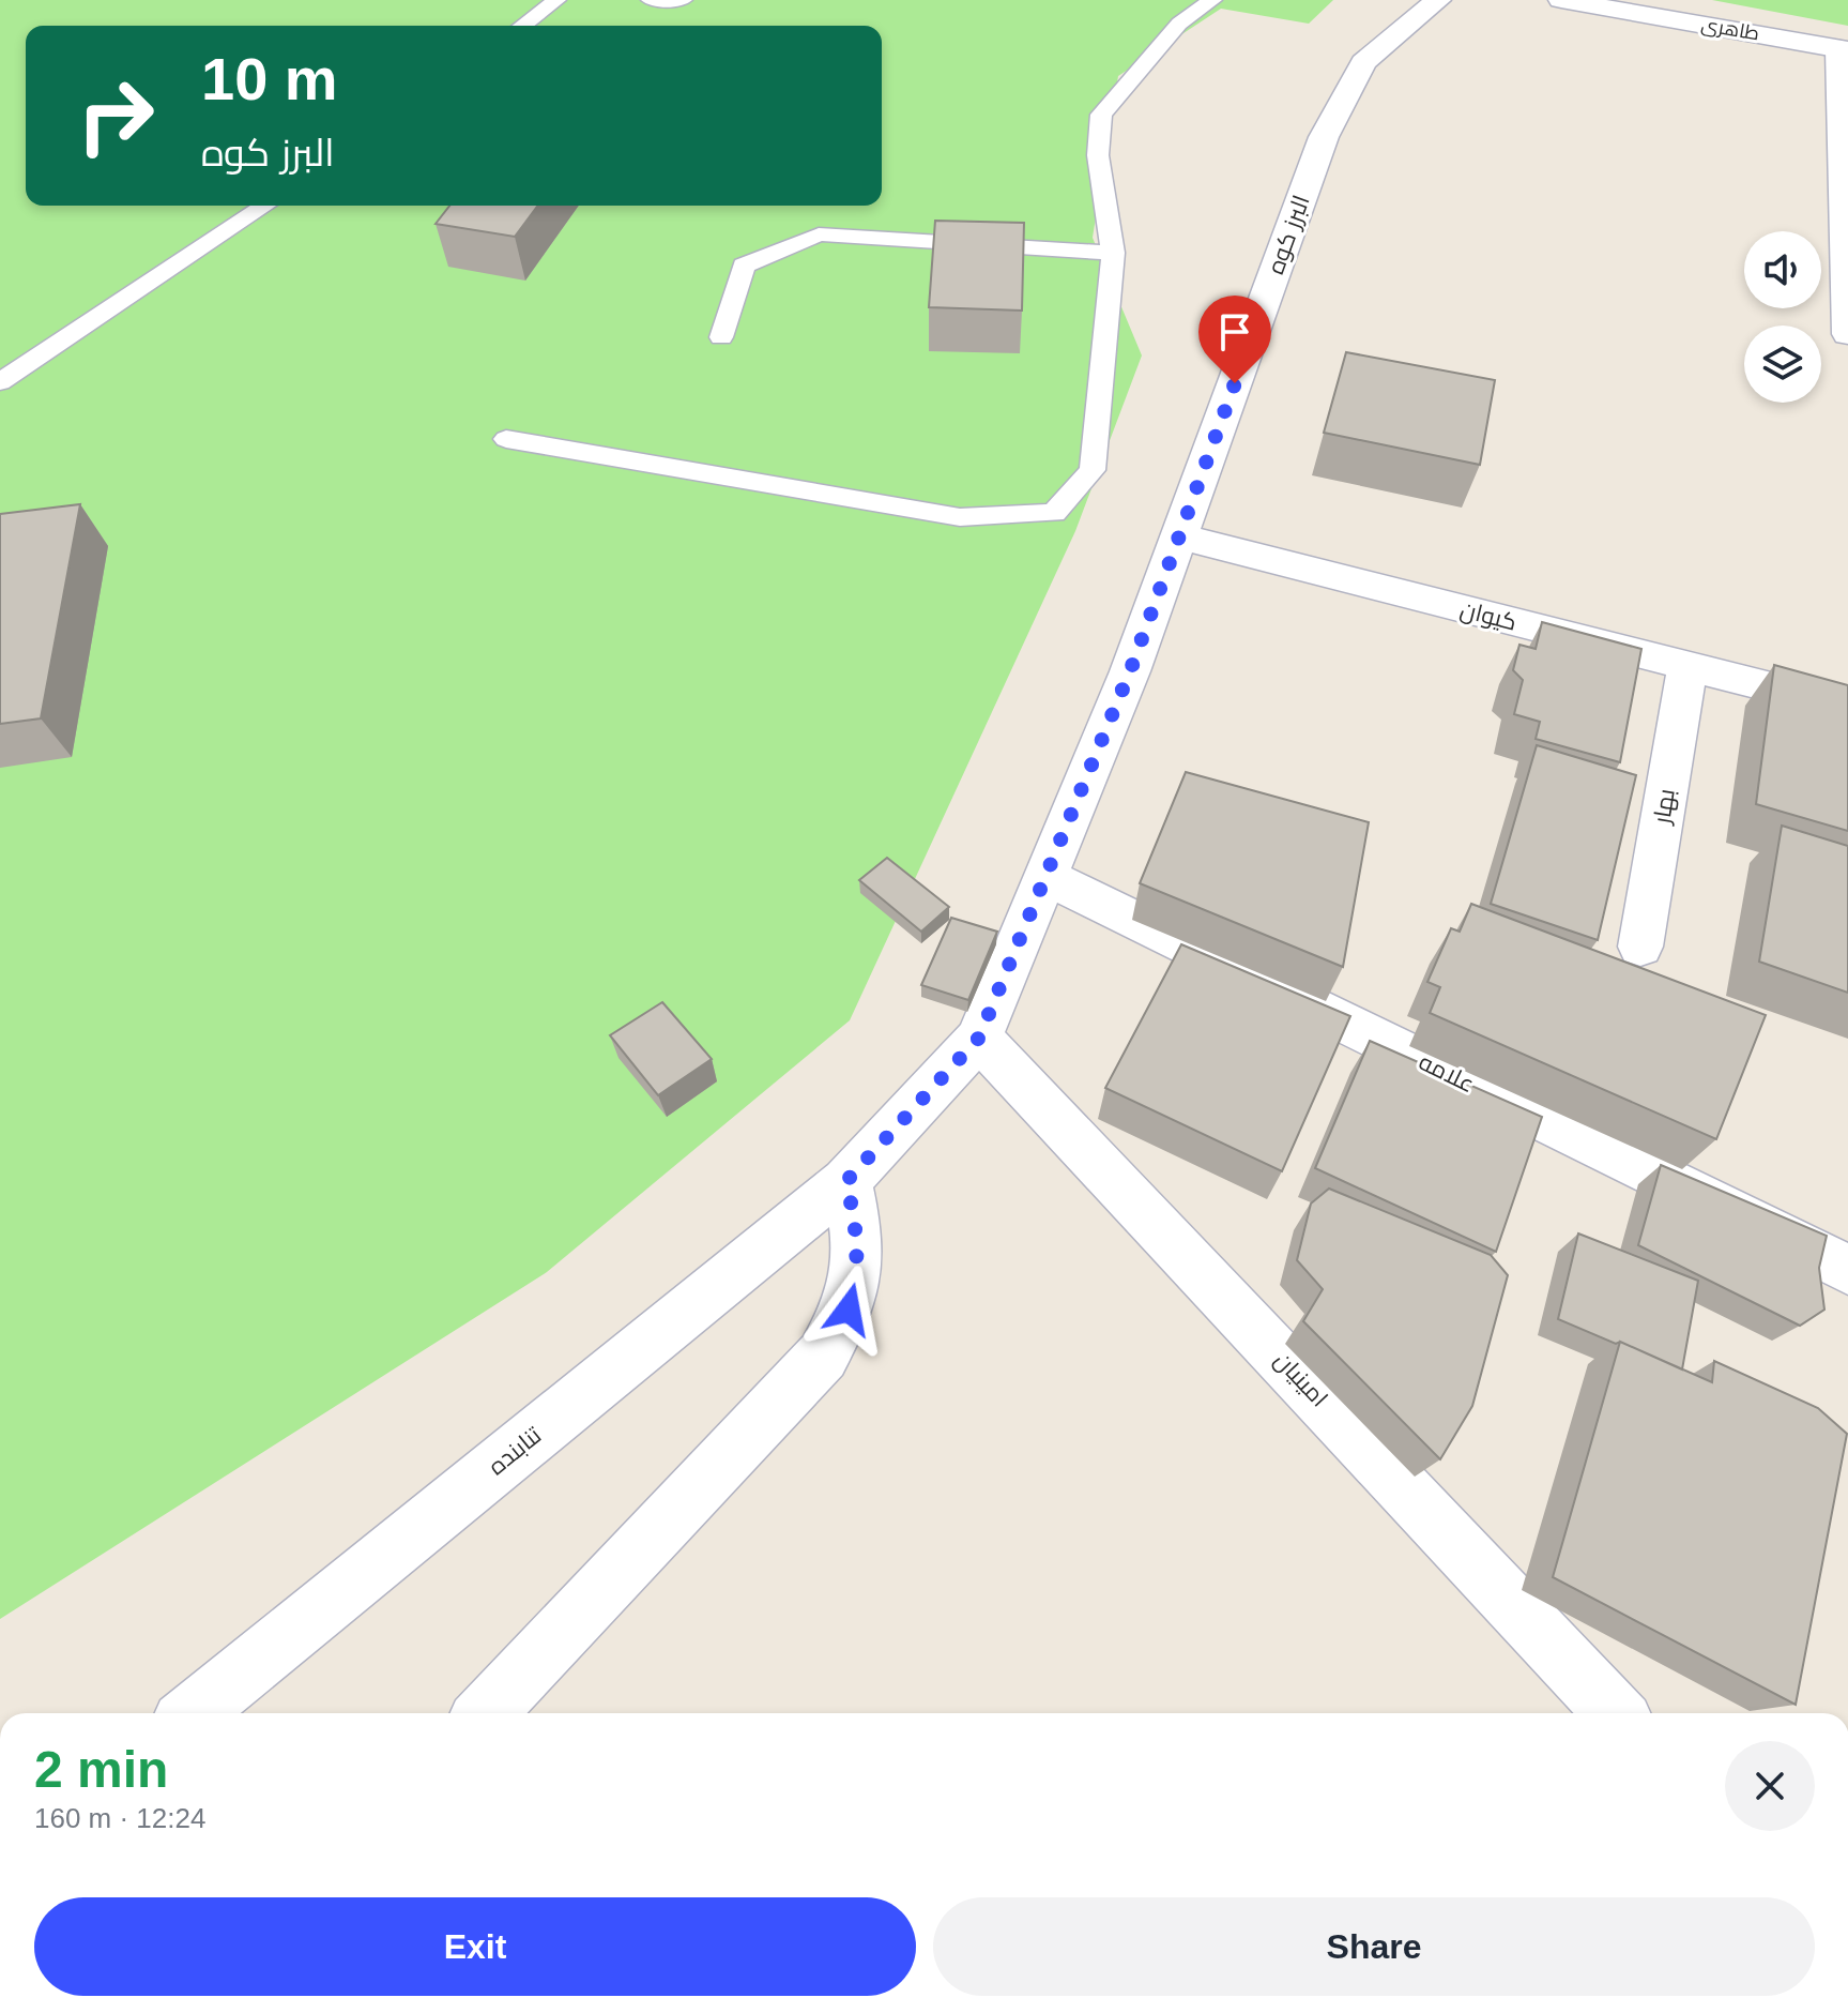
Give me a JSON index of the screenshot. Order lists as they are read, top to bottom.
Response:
{
  "streets": {
    "street": [
      "طاهری",
      "البرز کوه",
      "کیوان",
      "بهار",
      "علامه",
      "امینیان",
      "تنابنده"
    ]
  },
  "crossings": [
    ["البرز کوه", "کیوان"],
    ["البرز کوه", "علامه"],
    ["البرز کوه", "امینیان"],
    ["البرز کوه", "تنابنده"],
    ["کیوان", "بهار"]
  ],
  "page": {
    "turn": ["10 m", "البرز کوه"],
    "heading": ["2 min", "160 m · 12:24"],
    "buttons": ["Exit", "Share"]
  }
}
